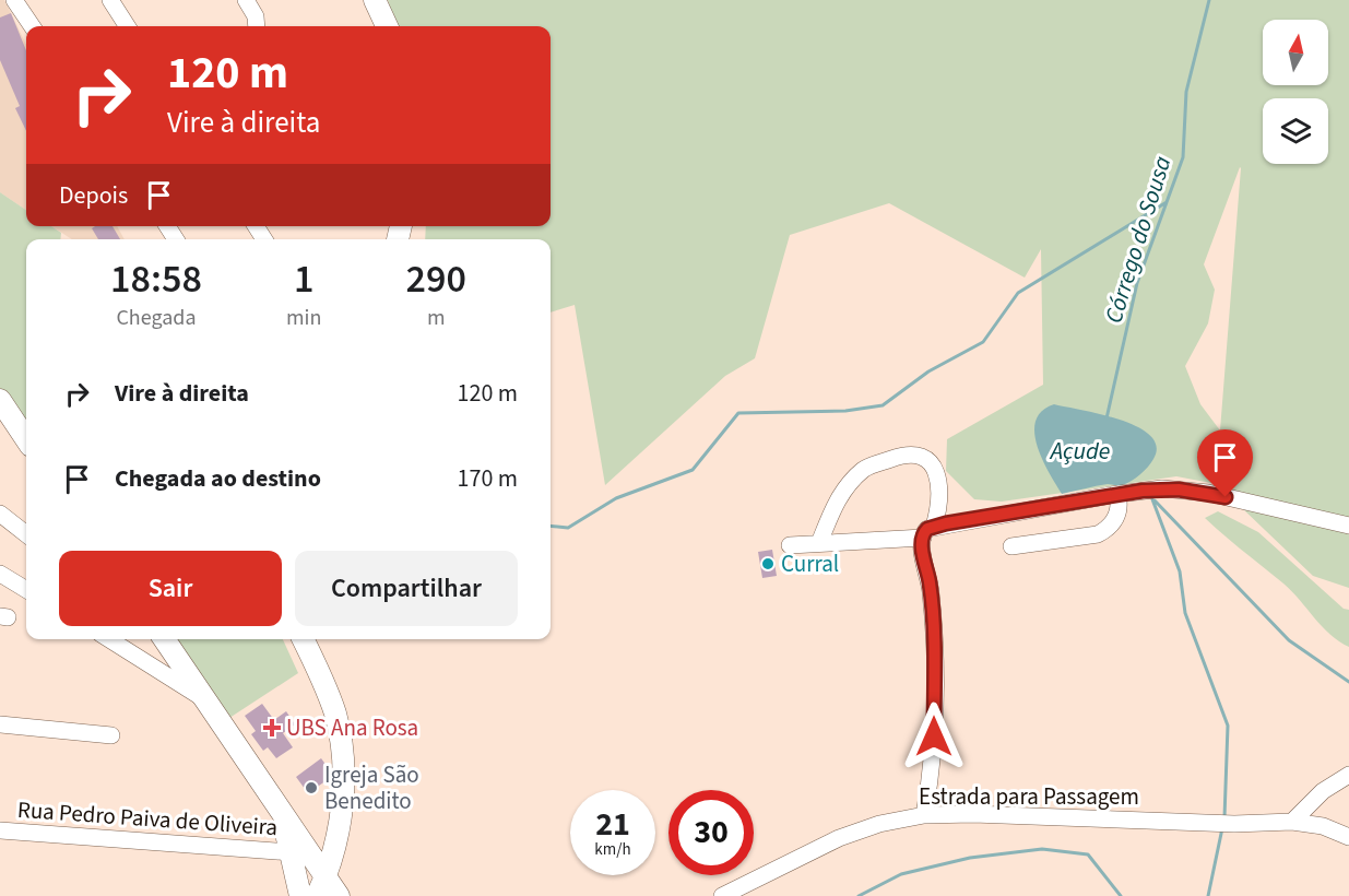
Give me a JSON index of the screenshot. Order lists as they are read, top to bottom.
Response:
{
  "streets": {
    "street": ["Estrada para Passagem", "Rua Pedro Paiva de Oliveira"]
  },
  "water": ["Córrego do Sousa", "Açude"],
  "places": {
    "other": ["Curral", "Igreja São Benedito"],
    "health": ["UBS Ana Rosa"]
  },
  "north": "top",
  "page": {
    "turn": ["120 m", "Vire à direita"],
    "then": "Depois",
    "eta": [
      "18:58",
      "Chegada",
      "1",
      "min",
      "290",
      "m"
    ],
    "list": [
      {
        "name": "Vire à direita",
        "value": "120 m"
      },
      {
        "name": "Chegada ao destino",
        "value": "170 m"
      }
    ],
    "buttons": ["Sair", "Compartilhar"],
    "speed": "21 km/h",
    "limit": "30"
  }
}
